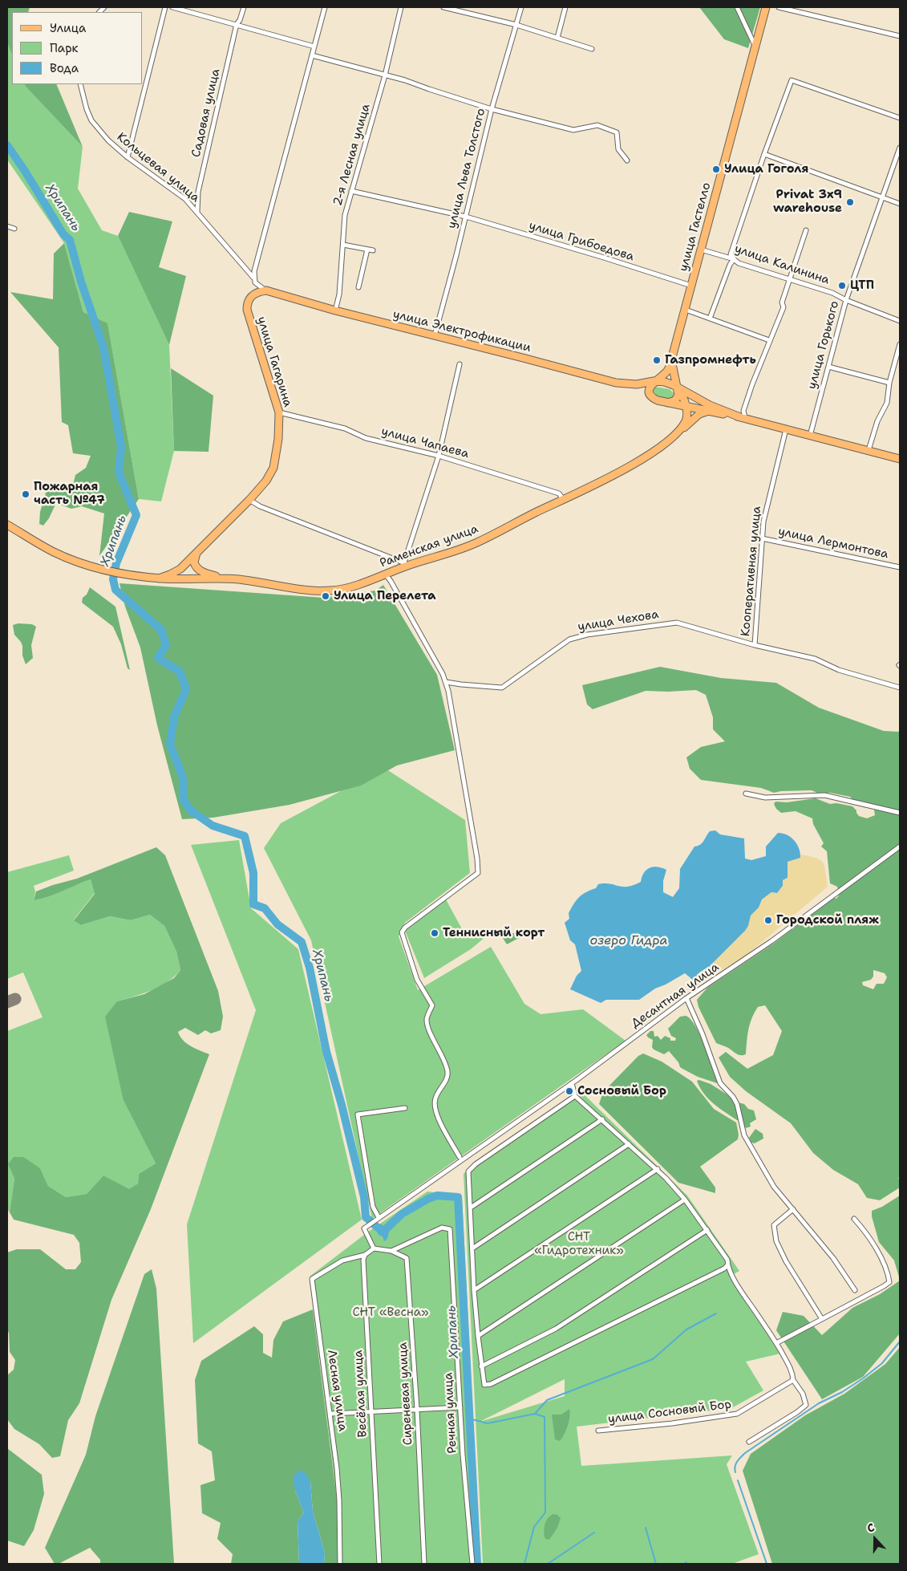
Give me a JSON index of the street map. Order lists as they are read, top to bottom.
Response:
{
  "streets": {
    "main road": [
      "улица Гастелло",
      "улица Электрофикации",
      "улица Гагарина",
      "Раменская улица"
    ],
    "street": [
      "Садовая улица",
      "2-я Лесная улица",
      "Кольцевая улица",
      "улица Льва Толстого",
      "улица Грибоедова",
      "улица Калинина",
      "улица Горького",
      "улица Чапаева",
      "улица Лермонтова",
      "Кооперативная улица",
      "улица Чехова",
      "Десантная улица",
      "Лесная улица",
      "Весёлая улица",
      "Сиреневая улица",
      "улица Сосновый Бор",
      "Речная улица"
    ]
  },
  "crossings": [
    ["Садовая улица", "Кольцевая улица"],
    ["2-я Лесная улица", "улица Грибоедова"],
    ["2-я Лесная улица", "улица Электрофикации"],
    ["улица Льва Толстого", "улица Грибоедова"],
    ["улица Льва Толстого", "улица Электрофикации"],
    ["улица Гастелло", "улица Грибоедова"],
    ["улица Гастелло", "улица Калинина"],
    ["улица Гастелло", "улица Электрофикации"],
    ["улица Гастелло", "Раменская улица"],
    ["улица Калинина", "улица Горького"],
    ["улица Электрофикации", "улица Гагарина"],
    ["улица Гагарина", "улица Чапаева"],
    ["улица Гагарина", "Раменская улица"],
    ["улица Чапаева", "Раменская улица"],
    ["улица Лермонтова", "Кооперативная улица"],
    ["Кооперативная улица", "улица Чехова"],
    ["Десантная улица", "Сиреневая улица"],
    ["Лесная улица", "Весёлая улица"],
    ["Сиреневая улица", "Речная улица"]
  ],
  "water": ["Хрипань", "озеро Гидра"],
  "parks": ["СНТ «Гидротехник»", "СНТ «Весна»"],
  "places": [
    "Улица Гоголя",
    "Privat 3x9 warehouse",
    "ЦТП",
    "Газпромнефть",
    "Пожарная часть №47",
    "Улица Перелета",
    "Городской пляж",
    "Теннисный корт",
    "Сосновый Бор"
  ],
  "legend": ["Улица", "Парк", "Вода"],
  "north": "top"
}
